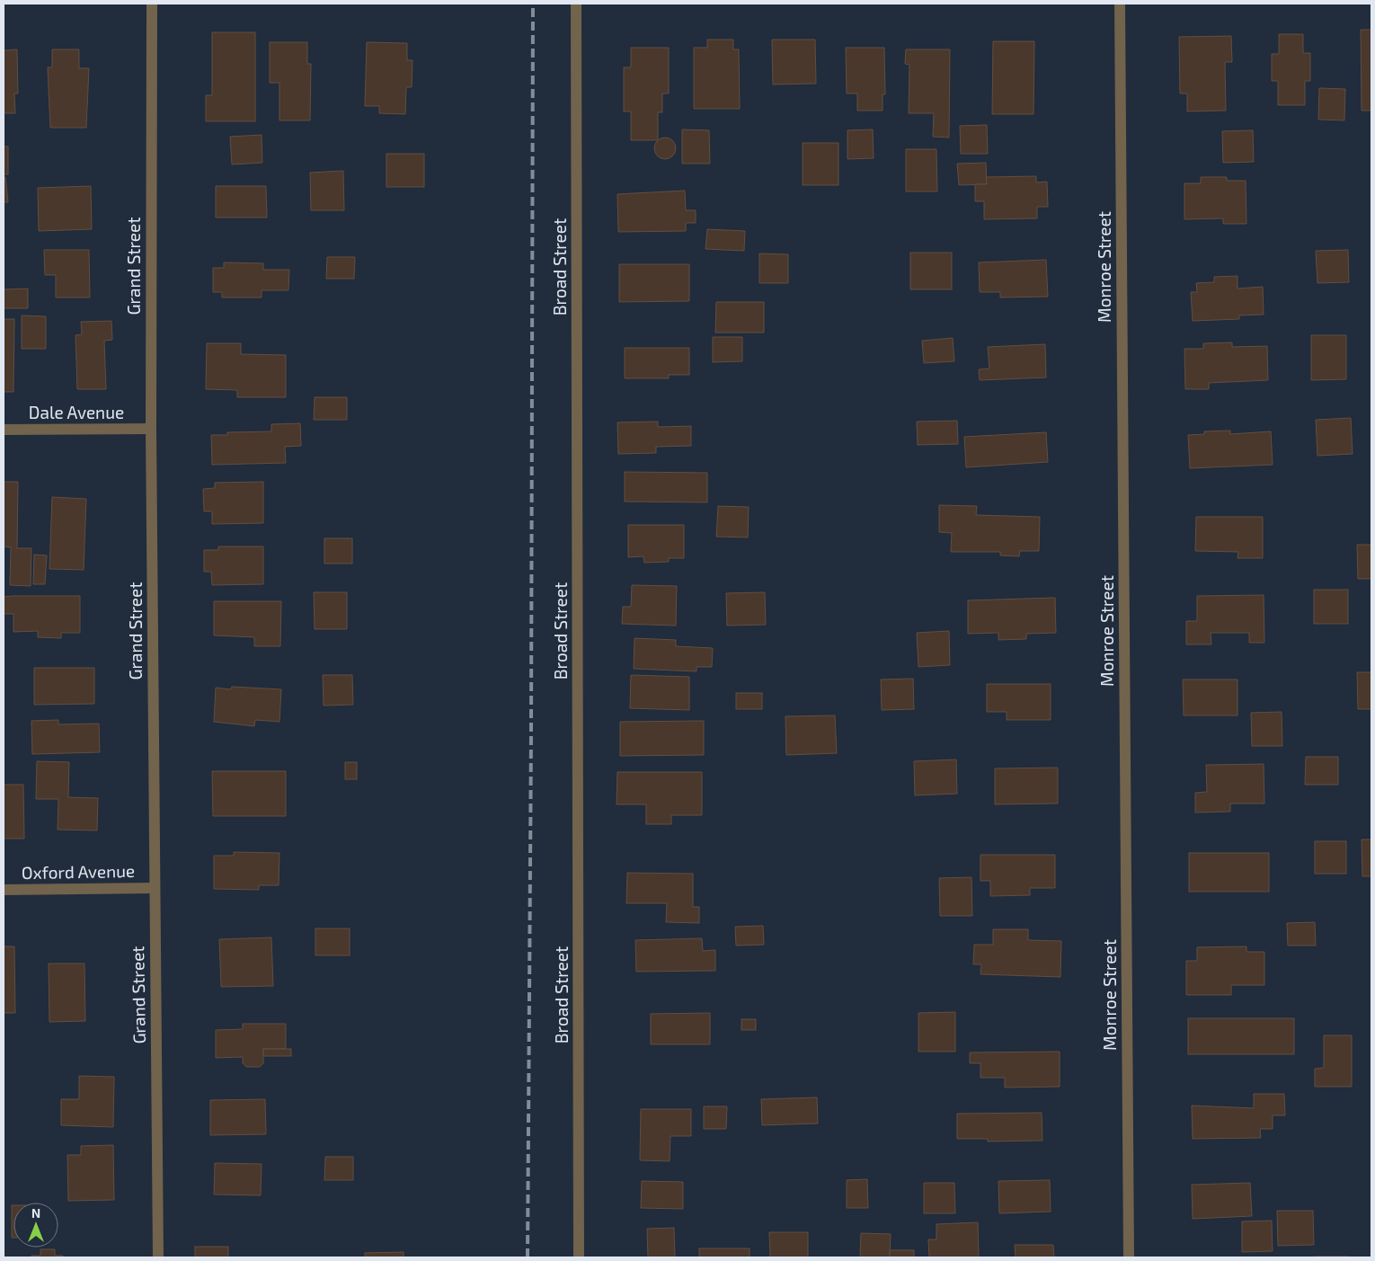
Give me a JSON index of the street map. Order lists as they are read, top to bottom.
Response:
{
  "streets": {
    "street": [
      "Grand Street",
      "Broad Street",
      "Monroe Street",
      "Dale Avenue",
      "Oxford Avenue"
    ]
  },
  "crossings": [
    ["Grand Street", "Dale Avenue"],
    ["Grand Street", "Oxford Avenue"]
  ],
  "north": "top"
}
